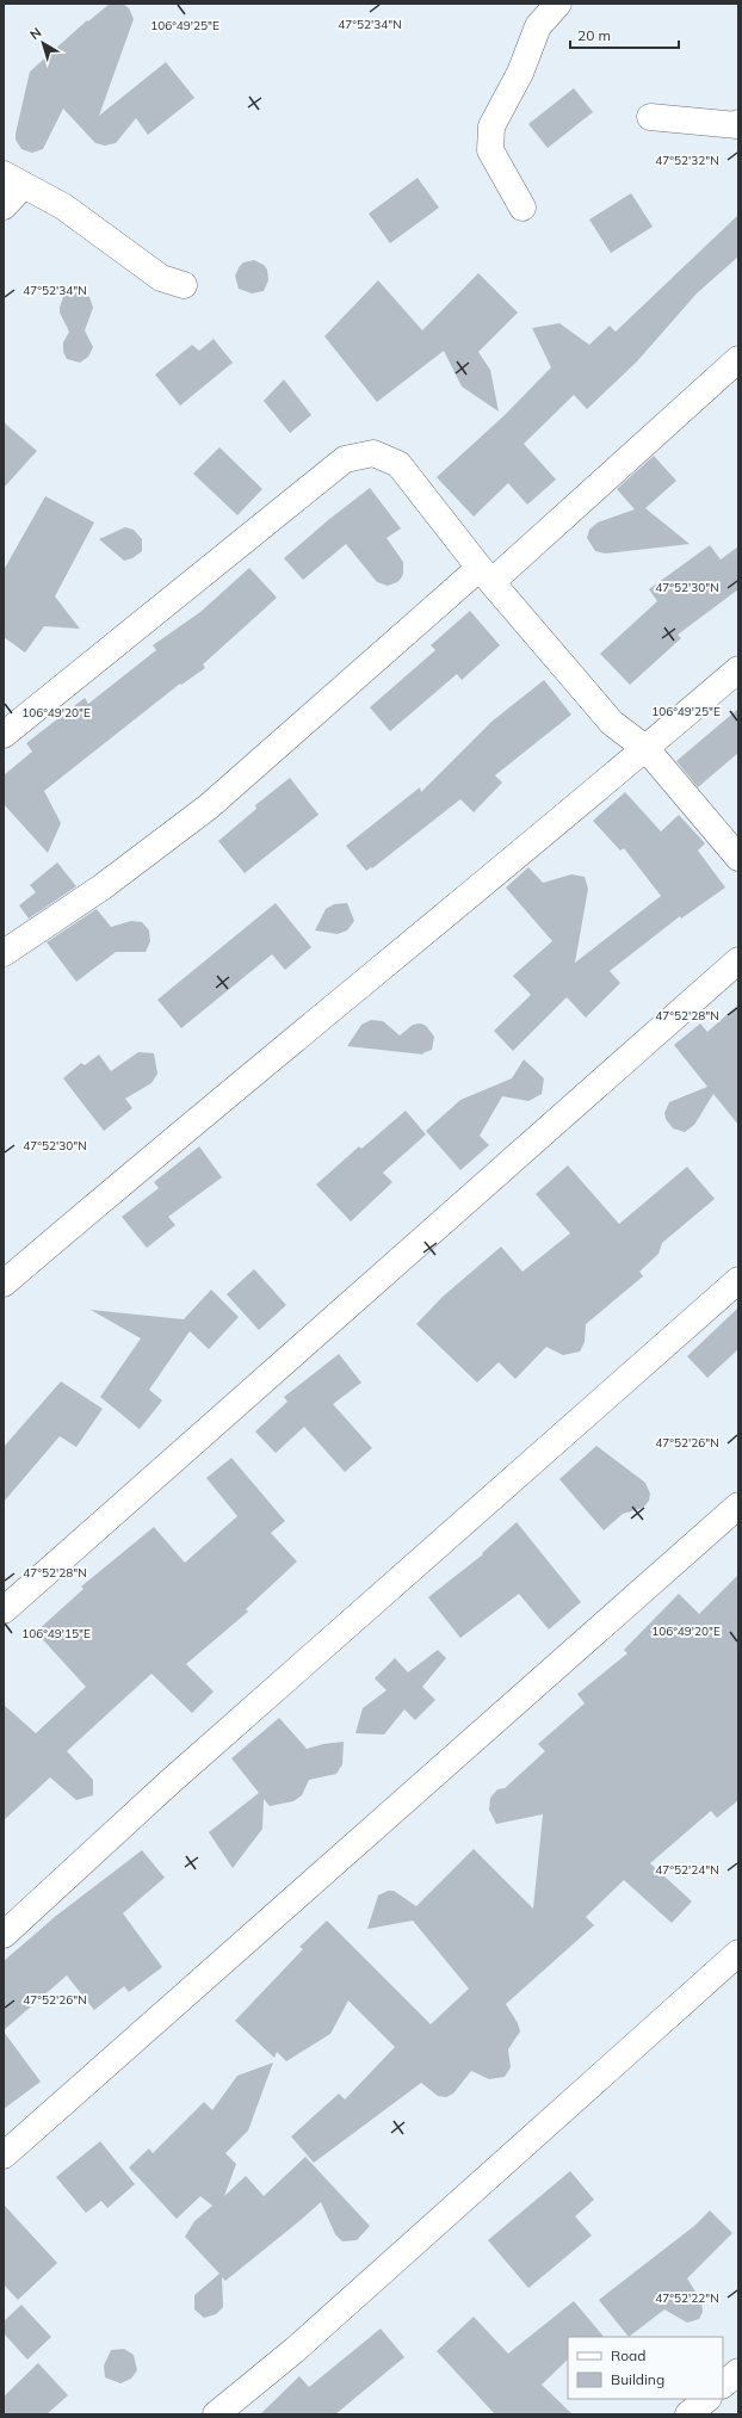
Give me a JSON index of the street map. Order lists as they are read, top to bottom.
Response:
{
  "legend": ["Road", "Building"],
  "scale_bar": "20 m",
  "north": "top left",
  "coordinates": [
    "47°52'34\"N",
    "106°49'25\"E",
    "47°52'32\"N",
    "47°52'30\"N",
    "106°49'20\"E",
    "47°52'28\"N",
    "47°52'26\"N",
    "106°49'15\"E",
    "47°52'24\"N",
    "47°52'22\"N"
  ]
}
